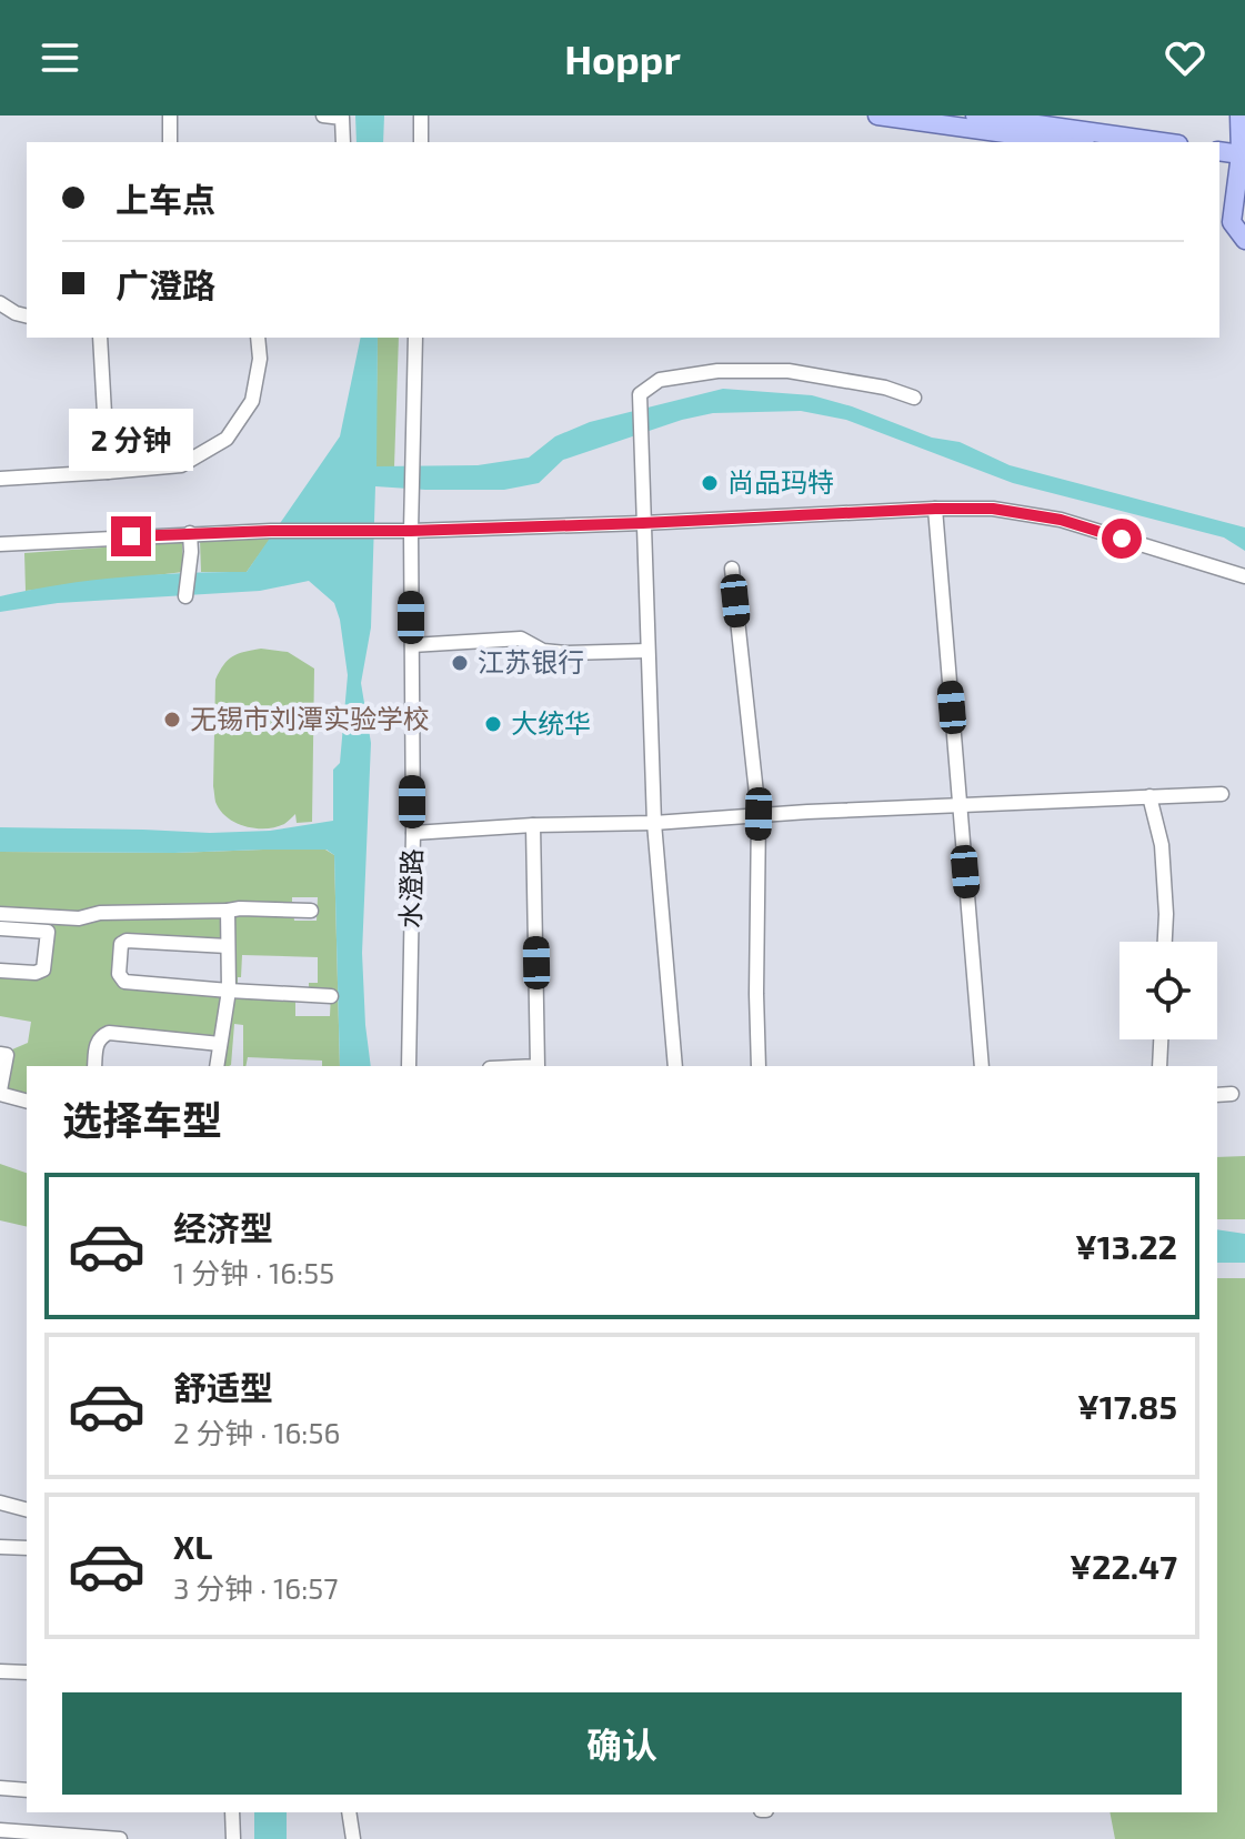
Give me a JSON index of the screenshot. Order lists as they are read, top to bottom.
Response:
{
  "streets": {
    "street": ["水澄路"]
  },
  "places": [
    "尚品玛特",
    "江苏银行",
    "无锡市刘潭实验学校",
    "大统华"
  ],
  "page": {
    "header": "Hoppr",
    "banner": ["上车点", "广澄路"],
    "bubble": "2 分钟",
    "heading": "选择车型",
    "list": [
      {
        "name": "经济型",
        "note": "1 分钟 · 16:55",
        "value": "¥13.22"
      },
      {
        "name": "舒适型",
        "note": "2 分钟 · 16:56",
        "value": "¥17.85"
      },
      {
        "name": "XL",
        "note": "3 分钟 · 16:57",
        "value": "¥22.47"
      }
    ],
    "buttons": "确认"
  }
}
